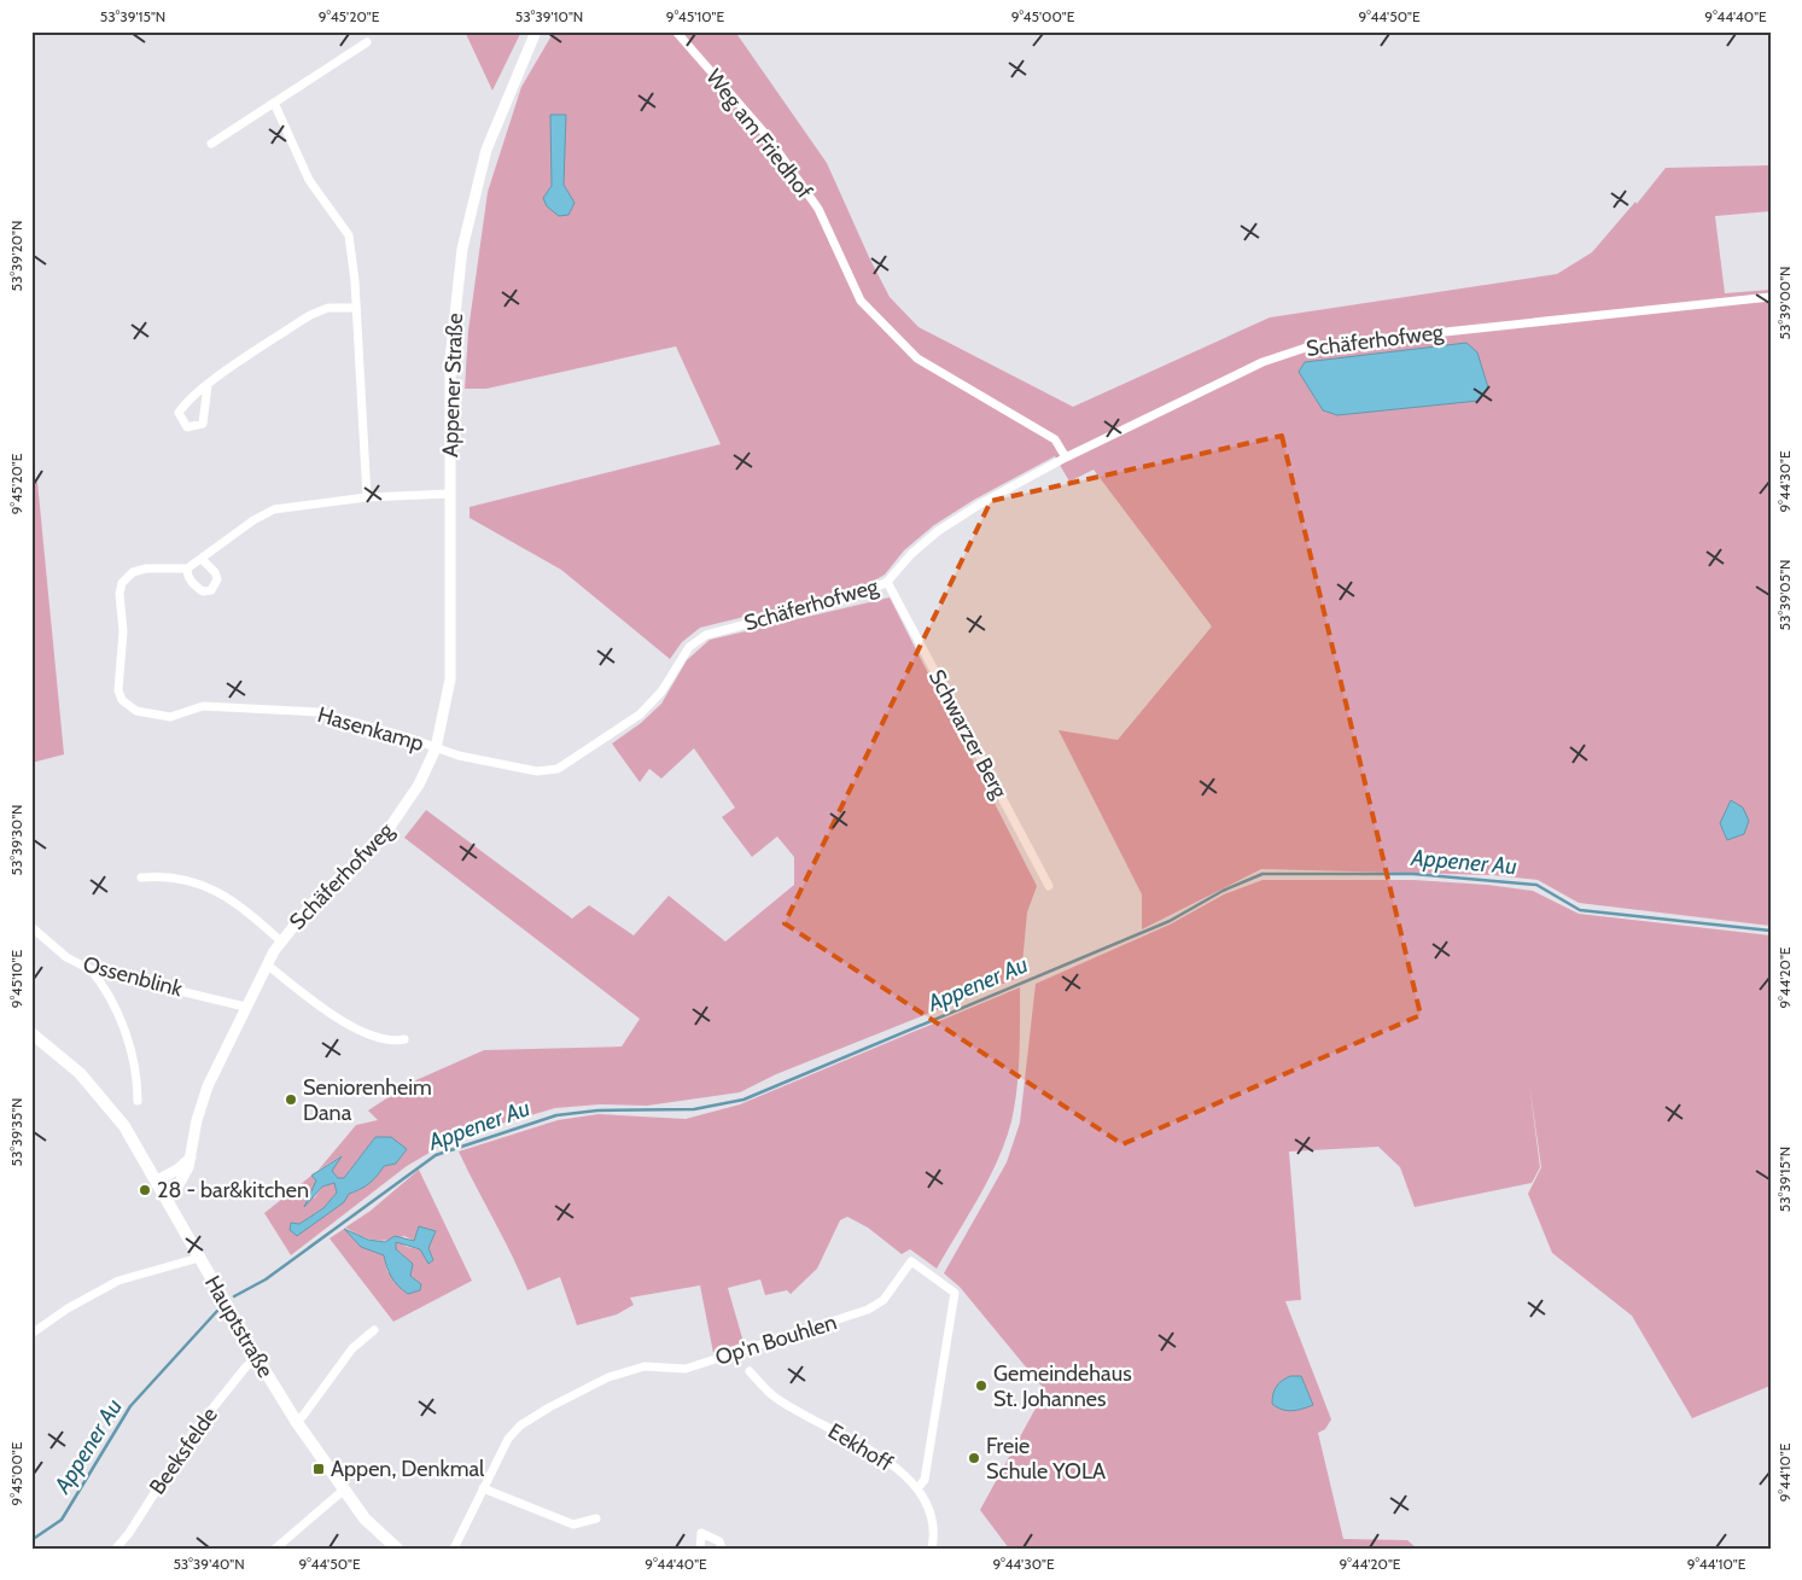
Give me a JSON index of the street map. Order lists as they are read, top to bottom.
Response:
{
  "streets": {
    "main road": ["Hauptstraße"],
    "street": [
      "Weg am Friedhof",
      "Schäferhofweg",
      "Appener Straße",
      "Hasenkamp",
      "Schwarzer Berg",
      "Ossenblink",
      "Op'n Bouhlen",
      "Eekhoff",
      "Beeksfelde"
    ]
  },
  "crossings": [
    ["Weg am Friedhof", "Schäferhofweg"],
    ["Schäferhofweg", "Appener Straße"],
    ["Schäferhofweg", "Hasenkamp"],
    ["Schäferhofweg", "Schwarzer Berg"],
    ["Schäferhofweg", "Ossenblink"],
    ["Schäferhofweg", "Hauptstraße"],
    ["Appener Straße", "Hasenkamp"],
    ["Hauptstraße", "Beeksfelde"],
    ["Op'n Bouhlen", "Eekhoff"]
  ],
  "water": ["Appener Au"],
  "places": {
    "other": [
      "Seniorenheim Dana",
      "28 - bar&kitchen",
      "Gemeindehaus St. Johannes",
      "Freie Schule YOLA"
    ],
    "transit": ["Appen, Denkmal"]
  },
  "coordinates": [
    "53°39'15\"N",
    "9°45'20\"E",
    "53°39'10\"N",
    "9°45'10\"E",
    "9°45'00\"E",
    "9°44'50\"E",
    "9°44'40\"E",
    "53°39'20\"N",
    "53°39'00\"N",
    "9°44'30\"E",
    "53°39'05\"N",
    "53°39'30\"N",
    "9°44'20\"E",
    "53°39'35\"N",
    "9°44'10\"E",
    "53°39'40\"N"
  ]
}
